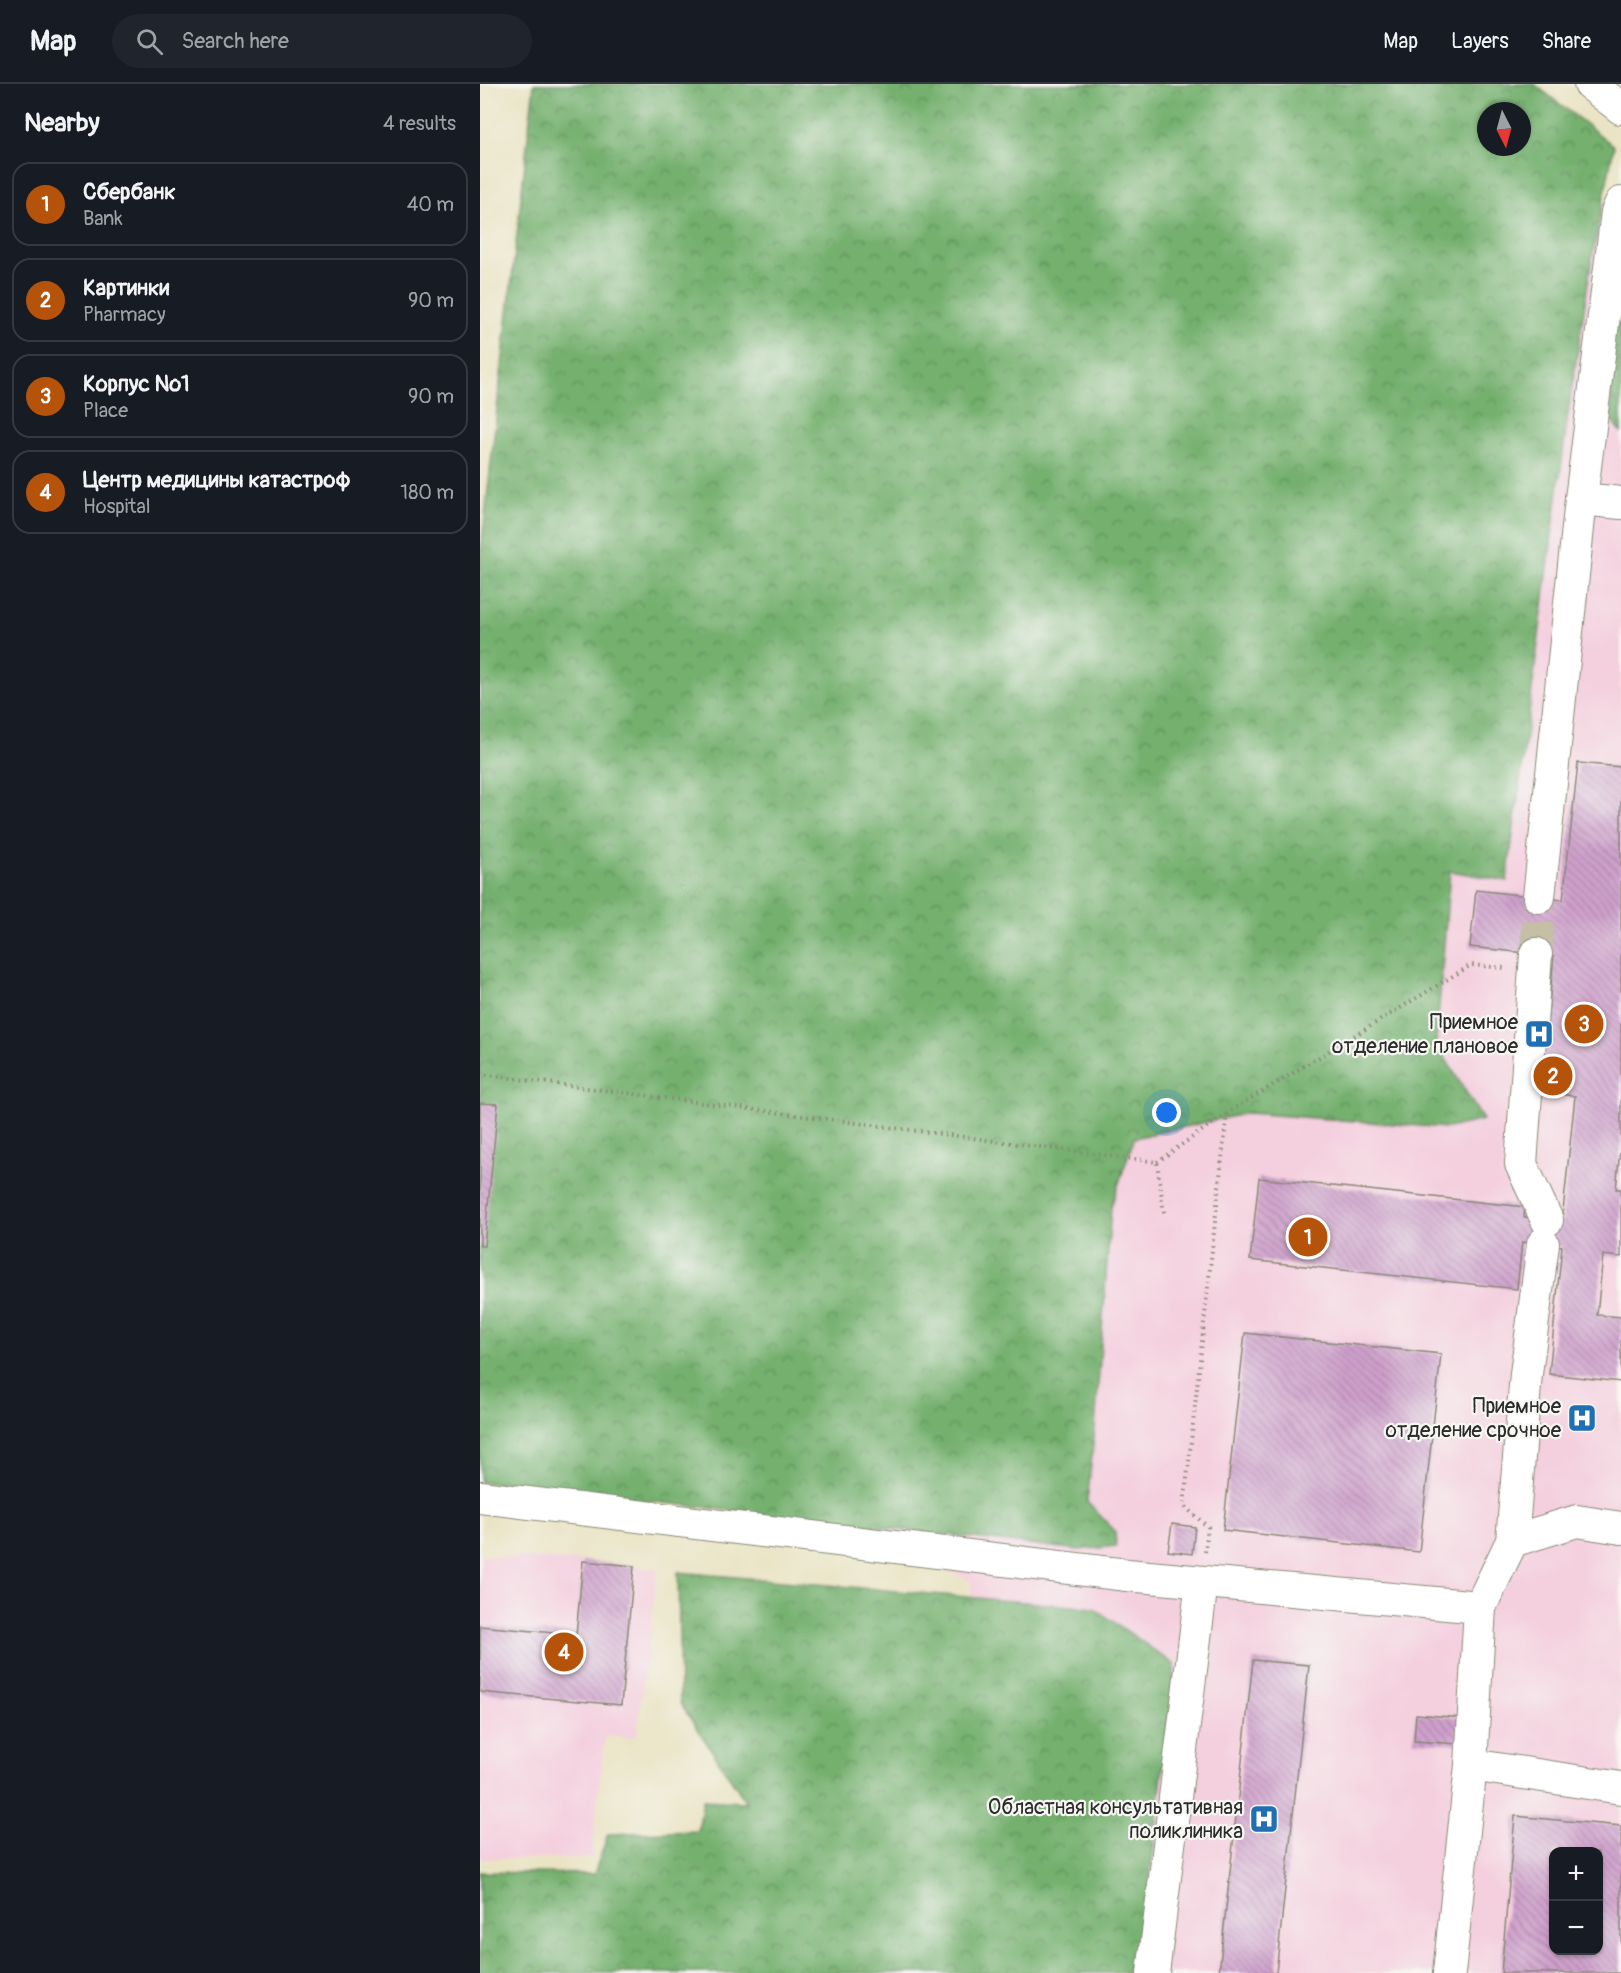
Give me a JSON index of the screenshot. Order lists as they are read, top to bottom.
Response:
{
  "places": {
    "hospital": ["Приемное отделение плановое", "Приемное отделение срочное", "Областная консультативная поликлиника"]
  },
  "north": "bottom",
  "page": {
    "header": "Map",
    "search": "Search here",
    "nav": ["Map", "Layers", "Share"],
    "heading": ["Nearby", "4 results"],
    "list": [
      {
        "mark": "1",
        "name": "Сбербанк",
        "note": "Bank",
        "value": "40 m"
      },
      {
        "mark": "2",
        "name": "Картинки",
        "note": "Pharmacy",
        "value": "90 m"
      },
      {
        "mark": "3",
        "name": "Корпус №1",
        "note": "Place",
        "value": "90 m"
      },
      {
        "mark": "4",
        "name": "Центр медицины катастроф",
        "note": "Hospital",
        "value": "180 m"
      }
    ],
    "pins": [
      "3",
      "2",
      "1",
      "4"
    ],
    "map_buttons": ["+", "−"]
  }
}
